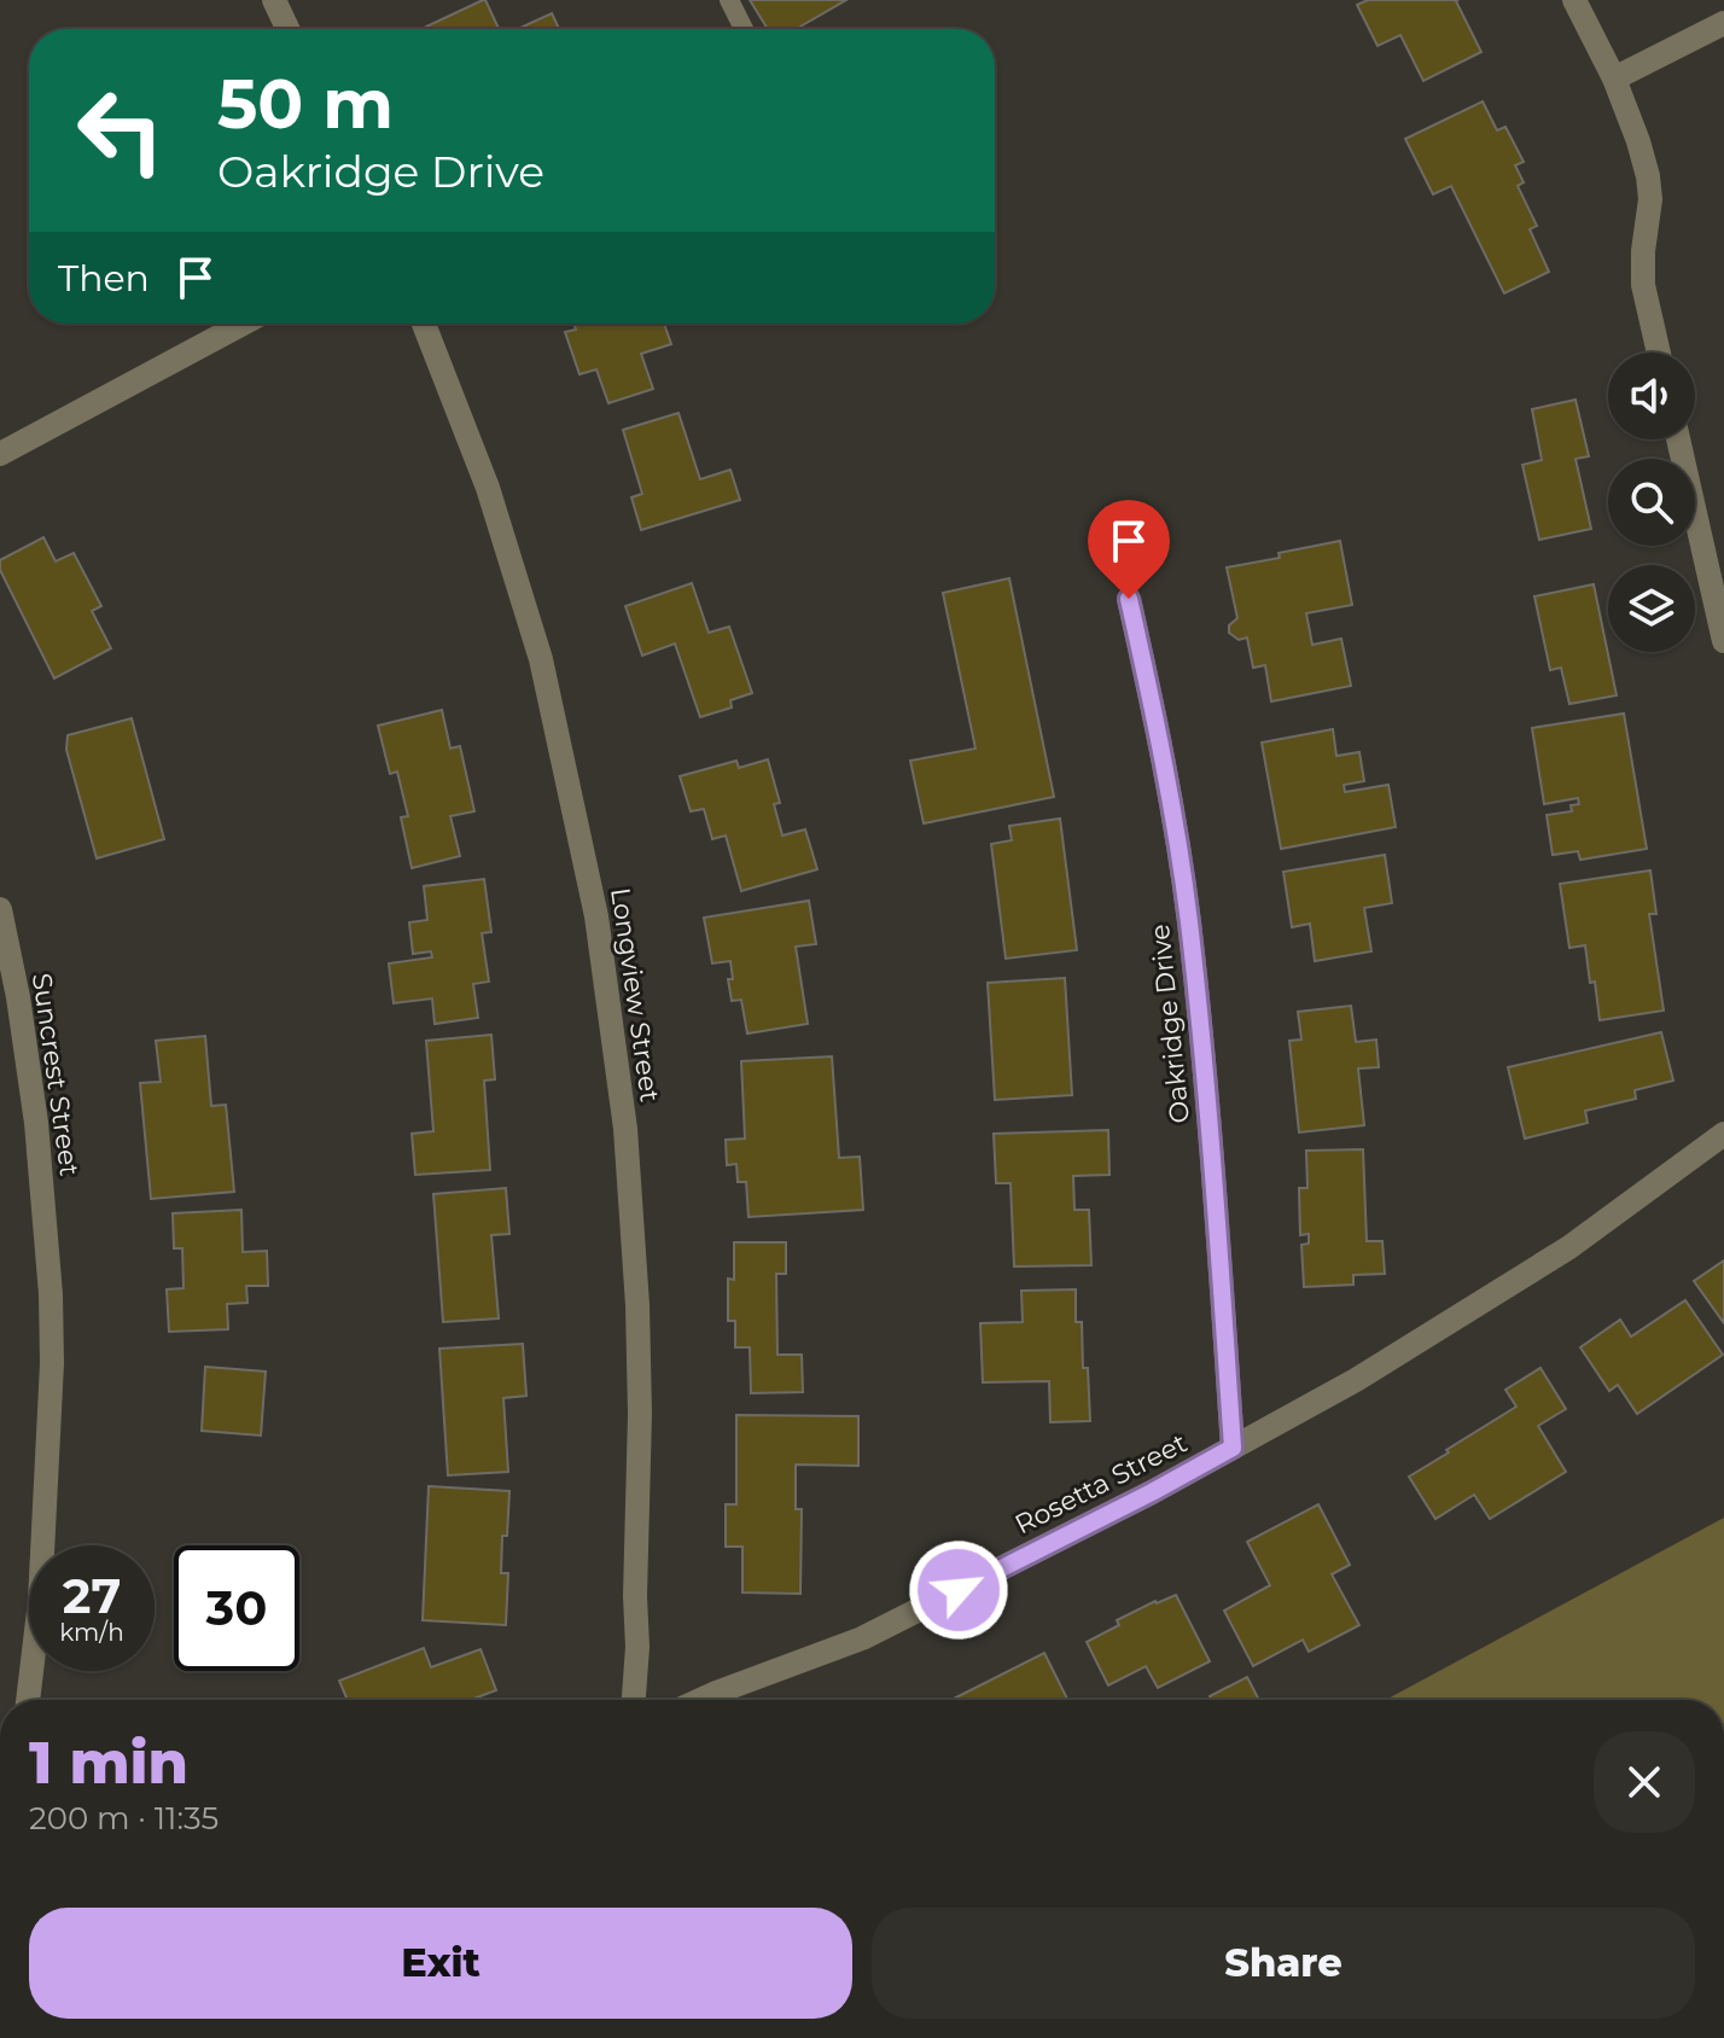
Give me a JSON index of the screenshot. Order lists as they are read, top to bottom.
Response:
{
  "streets": {
    "street": [
      "Longview Street",
      "Oakridge Drive",
      "Suncrest Street",
      "Rosetta Street"
    ]
  },
  "crossings": [
    ["Oakridge Drive", "Rosetta Street"]
  ],
  "page": {
    "turn": ["50 m", "Oakridge Drive"],
    "then": "Then",
    "speed": "27 km/h",
    "limit": "30",
    "heading": ["1 min", "200 m · 11:35"],
    "buttons": ["Exit", "Share"]
  }
}
